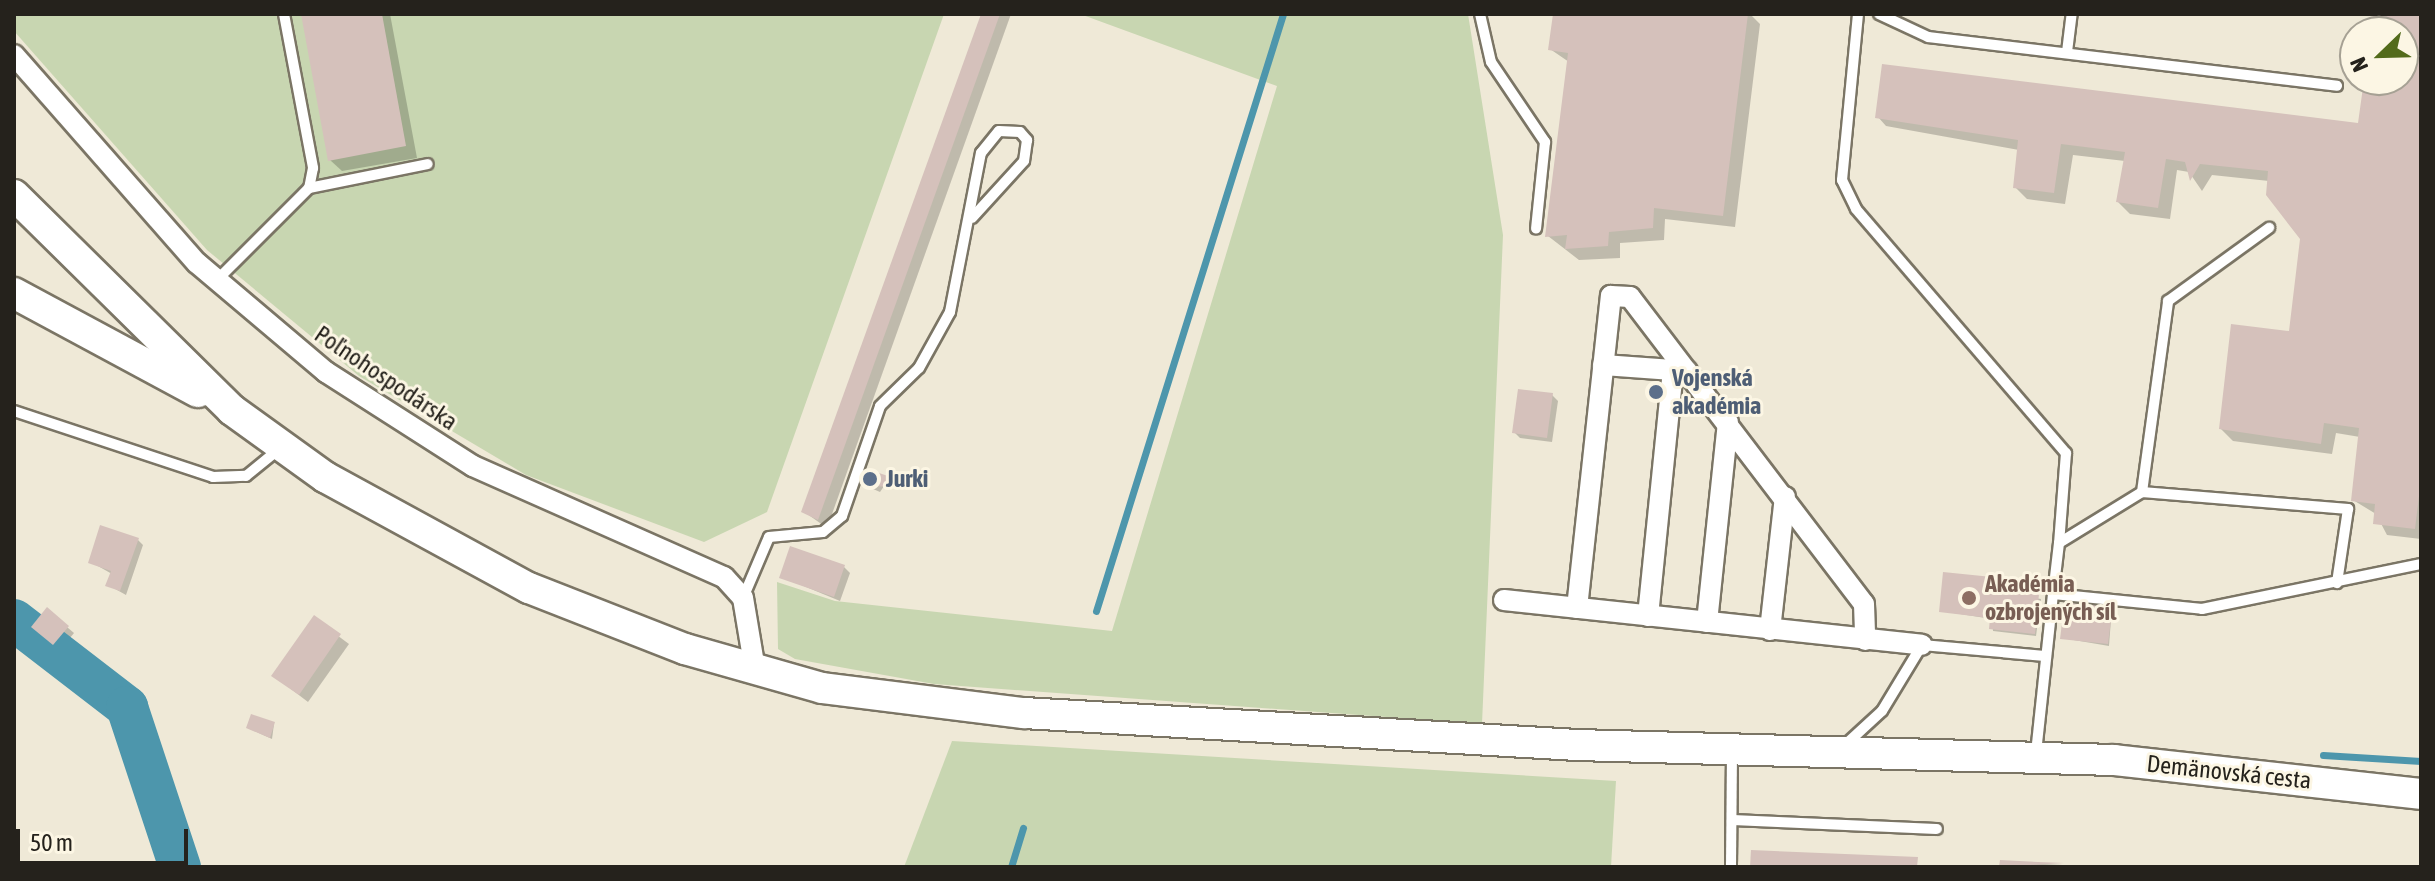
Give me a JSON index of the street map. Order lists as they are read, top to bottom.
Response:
{
  "streets": {
    "main road": ["Demänovská cesta"],
    "street": ["Poľnohospodárska"]
  },
  "places": ["Vojenská akadémia", "Jurki", "Akadémia ozbrojených síl"],
  "scale_bar": "50 m",
  "north": "bottom left"
}
